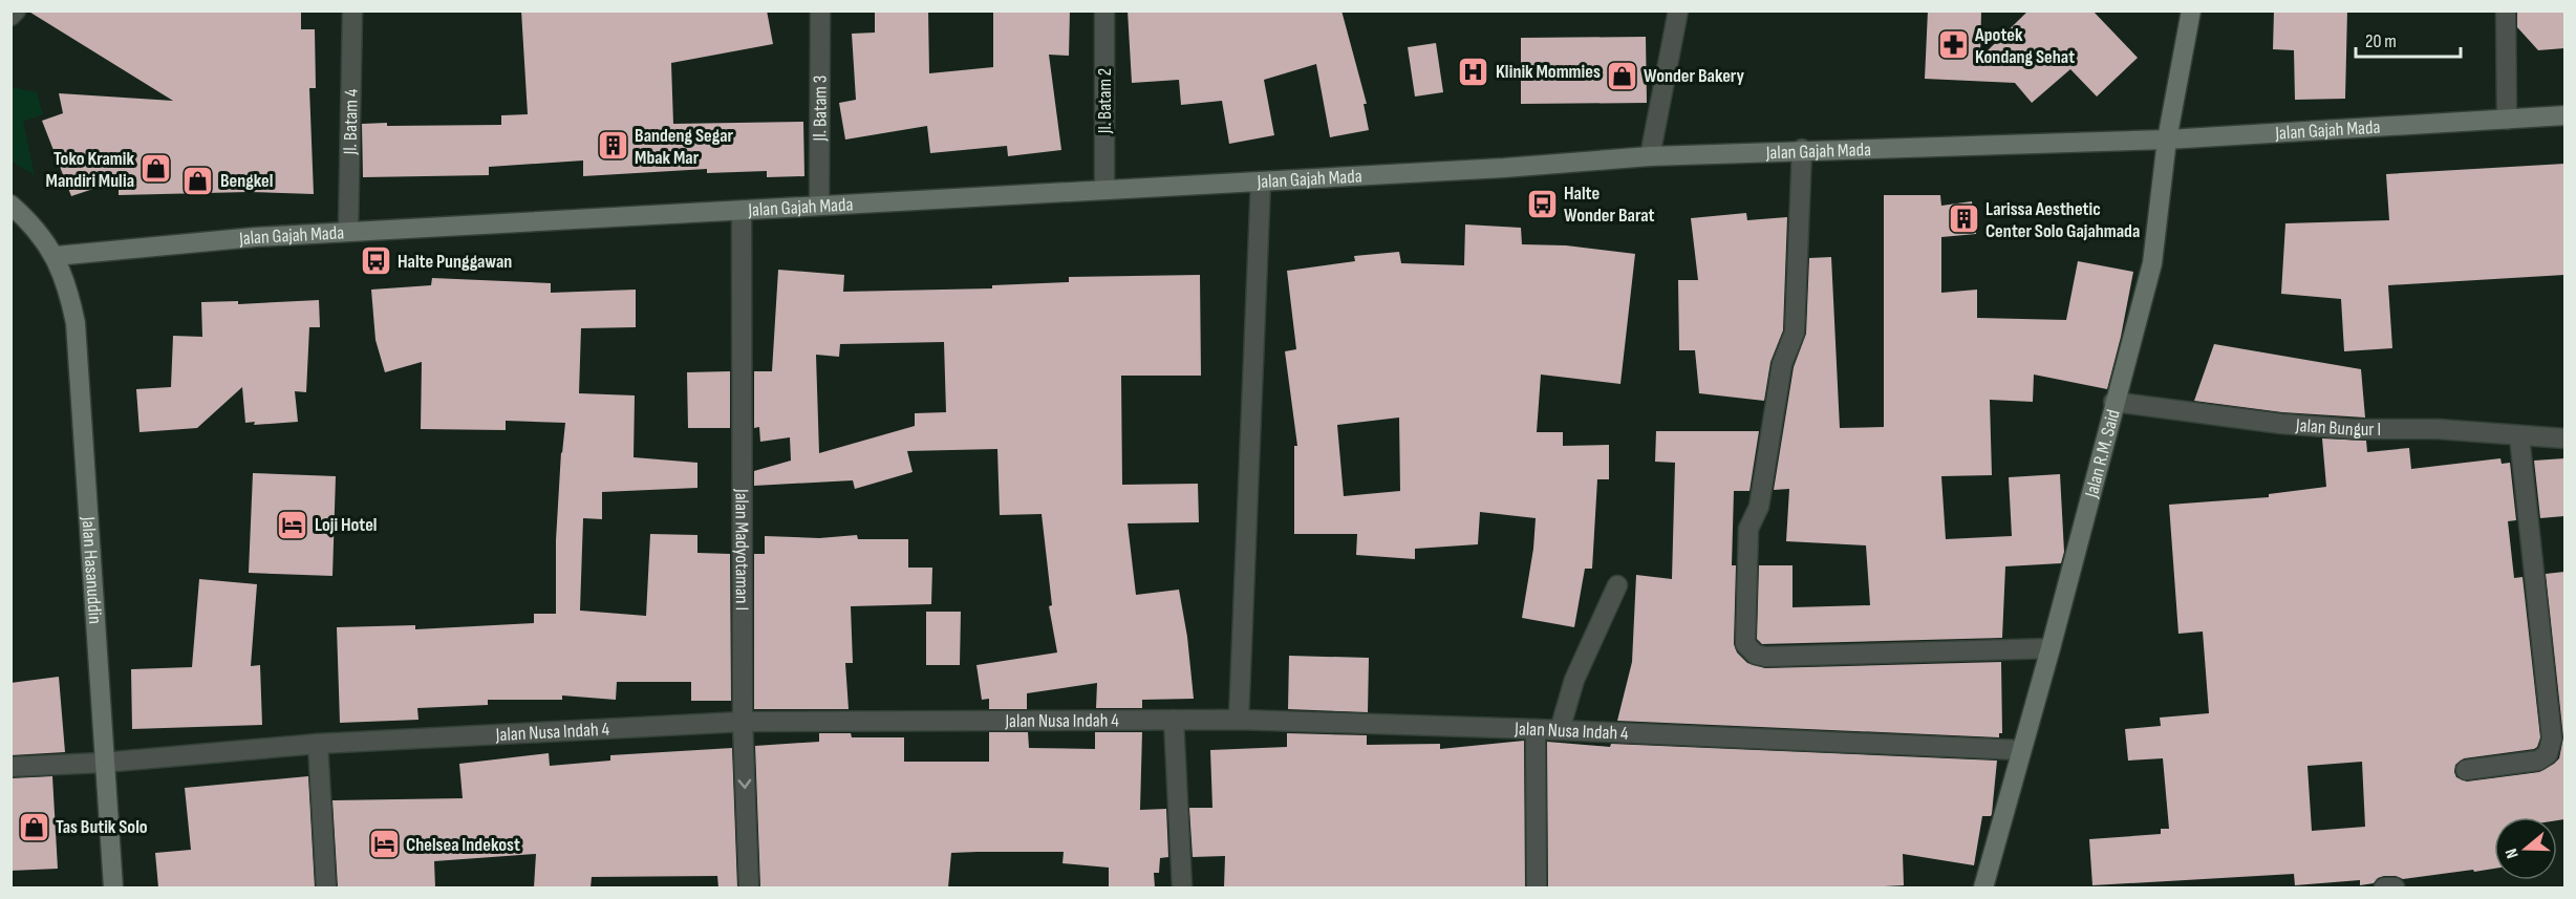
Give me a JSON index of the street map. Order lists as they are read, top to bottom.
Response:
{
  "streets": {
    "main road": ["Jalan Gajah Mada", "Jalan R.M. Said", "Jalan Hasanuddin"],
    "street": [
      "Jl. Batam 2",
      "Jl. Batam 3",
      "Jl. Batam 4",
      "Jalan Bungur I",
      "Jalan Madyotaman I",
      "Jalan Nusa Indah 4"
    ]
  },
  "crossings": [
    ["Jl. Batam 2", "Jalan Gajah Mada"],
    ["Jl. Batam 3", "Jalan Gajah Mada"],
    ["Jl. Batam 4", "Jalan Gajah Mada"],
    ["Jalan Gajah Mada", "Jalan R.M. Said"],
    ["Jalan Gajah Mada", "Jalan Madyotaman I"],
    ["Jalan Gajah Mada", "Jalan Hasanuddin"],
    ["Jalan Bungur I", "Jalan R.M. Said"],
    ["Jalan R.M. Said", "Jalan Nusa Indah 4"],
    ["Jalan Madyotaman I", "Jalan Nusa Indah 4"],
    ["Jalan Hasanuddin", "Jalan Nusa Indah 4"]
  ],
  "places": {
    "pharmacy": ["Apotek Kondang Sehat"],
    "hospital": ["Klinik Mommies"],
    "shop": [
      "Wonder Bakery",
      "Toko Kramik Mandiri Mulia",
      "Bengkel",
      "Tas Butik Solo"
    ],
    "building": ["Bandeng Segar Mbak Mar", "Larissa Aesthetic Center Solo Gajahmada"],
    "bus stop": ["Halte Wonder Barat", "Halte Punggawan"],
    "hotel": ["Loji Hotel", "Chelsea Indekost"]
  },
  "scale_bar": "20 m",
  "north": "left"
}
